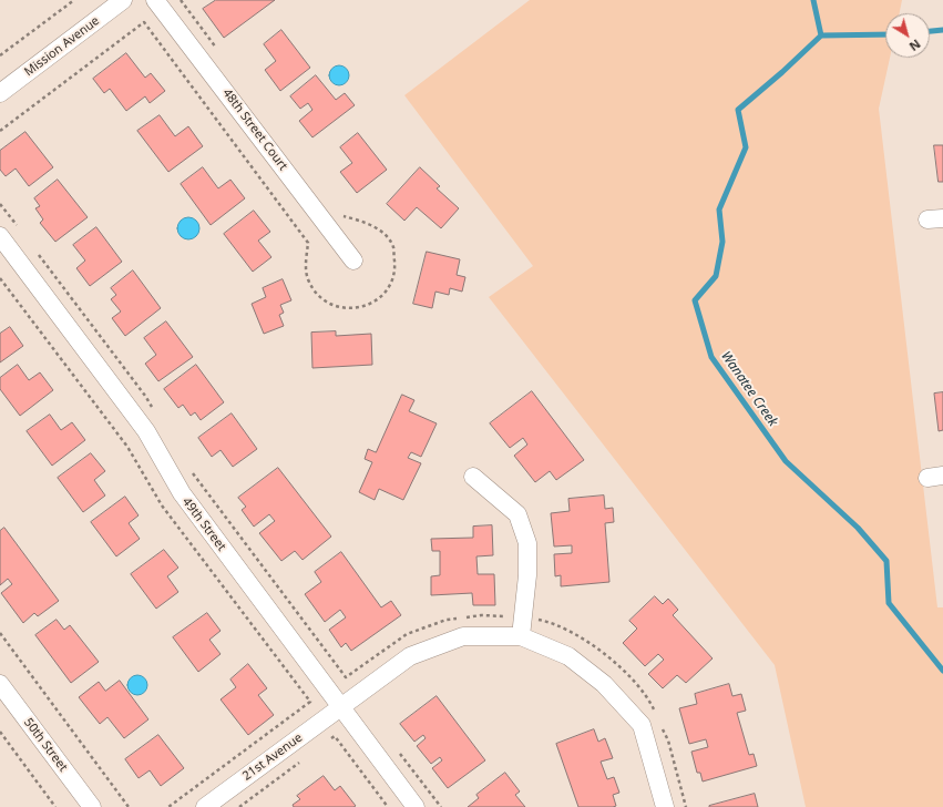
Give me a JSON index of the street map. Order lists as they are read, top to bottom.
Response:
{
  "streets": {
    "street": [
      "Mission Avenue",
      "48th Street Court",
      "49th Street",
      "50th Street",
      "21st Avenue"
    ]
  },
  "crossings": [
    ["49th Street", "21st Avenue"]
  ],
  "water": ["Wanatee Creek"],
  "north": "bottom right"
}
